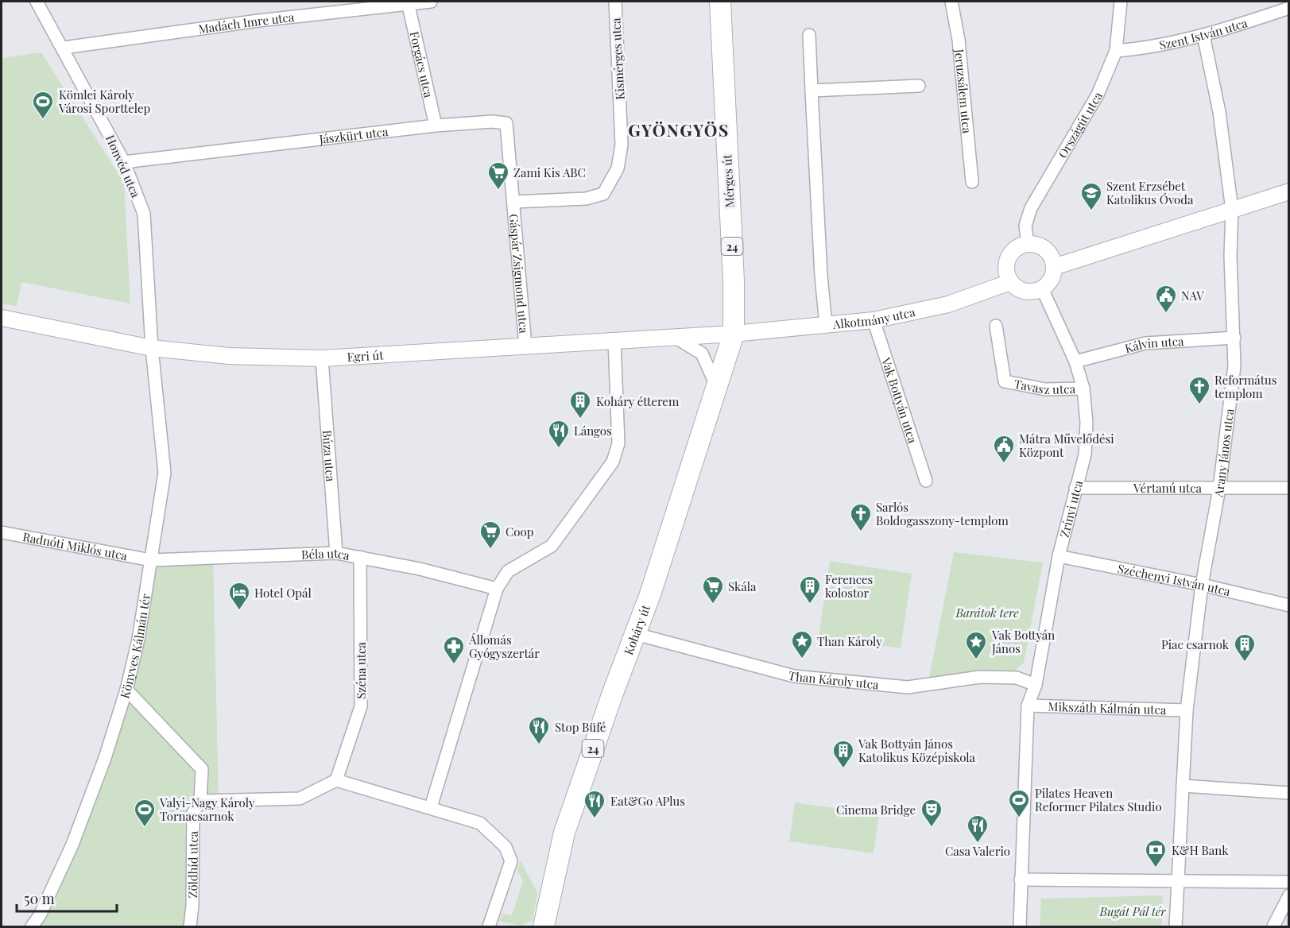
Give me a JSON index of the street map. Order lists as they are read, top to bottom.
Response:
{
  "streets": {
    "main road": ["Mérges út", "24", "Koháry út"],
    "street": [
      "Madách Imre utca",
      "Szent István utca",
      "Kismérges utca",
      "Forgács utca",
      "Jeruzsálem utca",
      "Országút utca",
      "Jászkürt utca",
      "Honvéd utca",
      "Gáspár Zsigmond utca",
      "Alkotmány utca",
      "Kálvin utca",
      "Egri út",
      "Tavasz utca",
      "Vak Bottyán utca",
      "Arany János utca",
      "Búza utca",
      "Vértanú utca",
      "Zrínyi utca",
      "Radnóti Miklós utca",
      "Béla utca",
      "Széchenyi István utca",
      "Könyves Kálmán tér",
      "Széna utca",
      "Than Károly utca",
      "Mikszáth Kálmán utca",
      "Zöldhíd utca"
    ]
  },
  "crossings": [
    ["Madách Imre utca", "Forgács utca"],
    ["Madách Imre utca", "Honvéd utca"],
    ["Szent István utca", "Országút utca"],
    ["Szent István utca", "Arany János utca"],
    ["Kismérges utca", "Jászkürt utca"],
    ["Kismérges utca", "Gáspár Zsigmond utca"],
    ["Forgács utca", "Jászkürt utca"],
    ["Országút utca", "Alkotmány utca"],
    ["Országút utca", "Zrínyi utca"],
    ["Jászkürt utca", "Honvéd utca"],
    ["Jászkürt utca", "Gáspár Zsigmond utca"],
    ["Honvéd utca", "Egri út"],
    ["Honvéd utca", "Könyves Kálmán tér"],
    ["Mérges út", "Alkotmány utca"],
    ["Mérges út", "Egri út"],
    ["Mérges út", "Koháry út"],
    ["Gáspár Zsigmond utca", "Egri út"],
    ["Alkotmány utca", "Egri út"],
    ["Alkotmány utca", "Vak Bottyán utca"],
    ["Alkotmány utca", "Zrínyi utca"],
    ["Alkotmány utca", "Koháry út"],
    ["Kálvin utca", "Arany János utca"],
    ["Kálvin utca", "Zrínyi utca"],
    ["Egri út", "Búza utca"],
    ["Egri út", "Koháry út"],
    ["Egri út", "Könyves Kálmán tér"],
    ["Tavasz utca", "Zrínyi utca"],
    ["Arany János utca", "Vértanú utca"],
    ["Arany János utca", "Széchenyi István utca"],
    ["Arany János utca", "Mikszáth Kálmán utca"],
    ["Búza utca", "Béla utca"],
    ["Vértanú utca", "Zrínyi utca"],
    ["Zrínyi utca", "Széchenyi István utca"],
    ["Zrínyi utca", "Than Károly utca"],
    ["Zrínyi utca", "Mikszáth Kálmán utca"],
    ["Radnóti Miklós utca", "Béla utca"],
    ["Radnóti Miklós utca", "Könyves Kálmán tér"],
    ["Béla utca", "Könyves Kálmán tér"],
    ["Béla utca", "Széna utca"],
    ["Koháry út", "Than Károly utca"],
    ["Könyves Kálmán tér", "Zöldhíd utca"]
  ],
  "districts": ["GYÖNGYÖS"],
  "parks": ["Barátok tere", "Bugát Pál tér"],
  "places": {
    "sports": ["Kömlei Károly Városi Sporttelep", "Pilates Heaven Reformer Pilates Studio", "Valyi-Nagy Károly Tornacsarnok"],
    "supermarket": ["Zami Kis ABC", "Coop", "Skála"],
    "school or university": ["Szent Erzsébet Katolikus Óvoda"],
    "public building": ["NAV", "Mátra Művelődési Központ"],
    "church": ["Református templom", "Sarlós Boldogasszony-templom"],
    "building": [
      "Koháry étterem",
      "Ferences kolostor",
      "Piac csarnok",
      "Vak Bottyán János Katolikus Középiskola"
    ],
    "restaurant": [
      "Lángos",
      "Stop Büfé",
      "Eat&Go APlus",
      "Casa Valerio"
    ],
    "hotel": ["Hotel Opál"],
    "place": ["Than Károly", "Vak Bottyán János"],
    "pharmacy": ["Állomás Gyógyszertár"],
    "theatre": ["Cinema Bridge"],
    "bank": ["K&H Bank"]
  },
  "scale_bar": "50 m"
}
